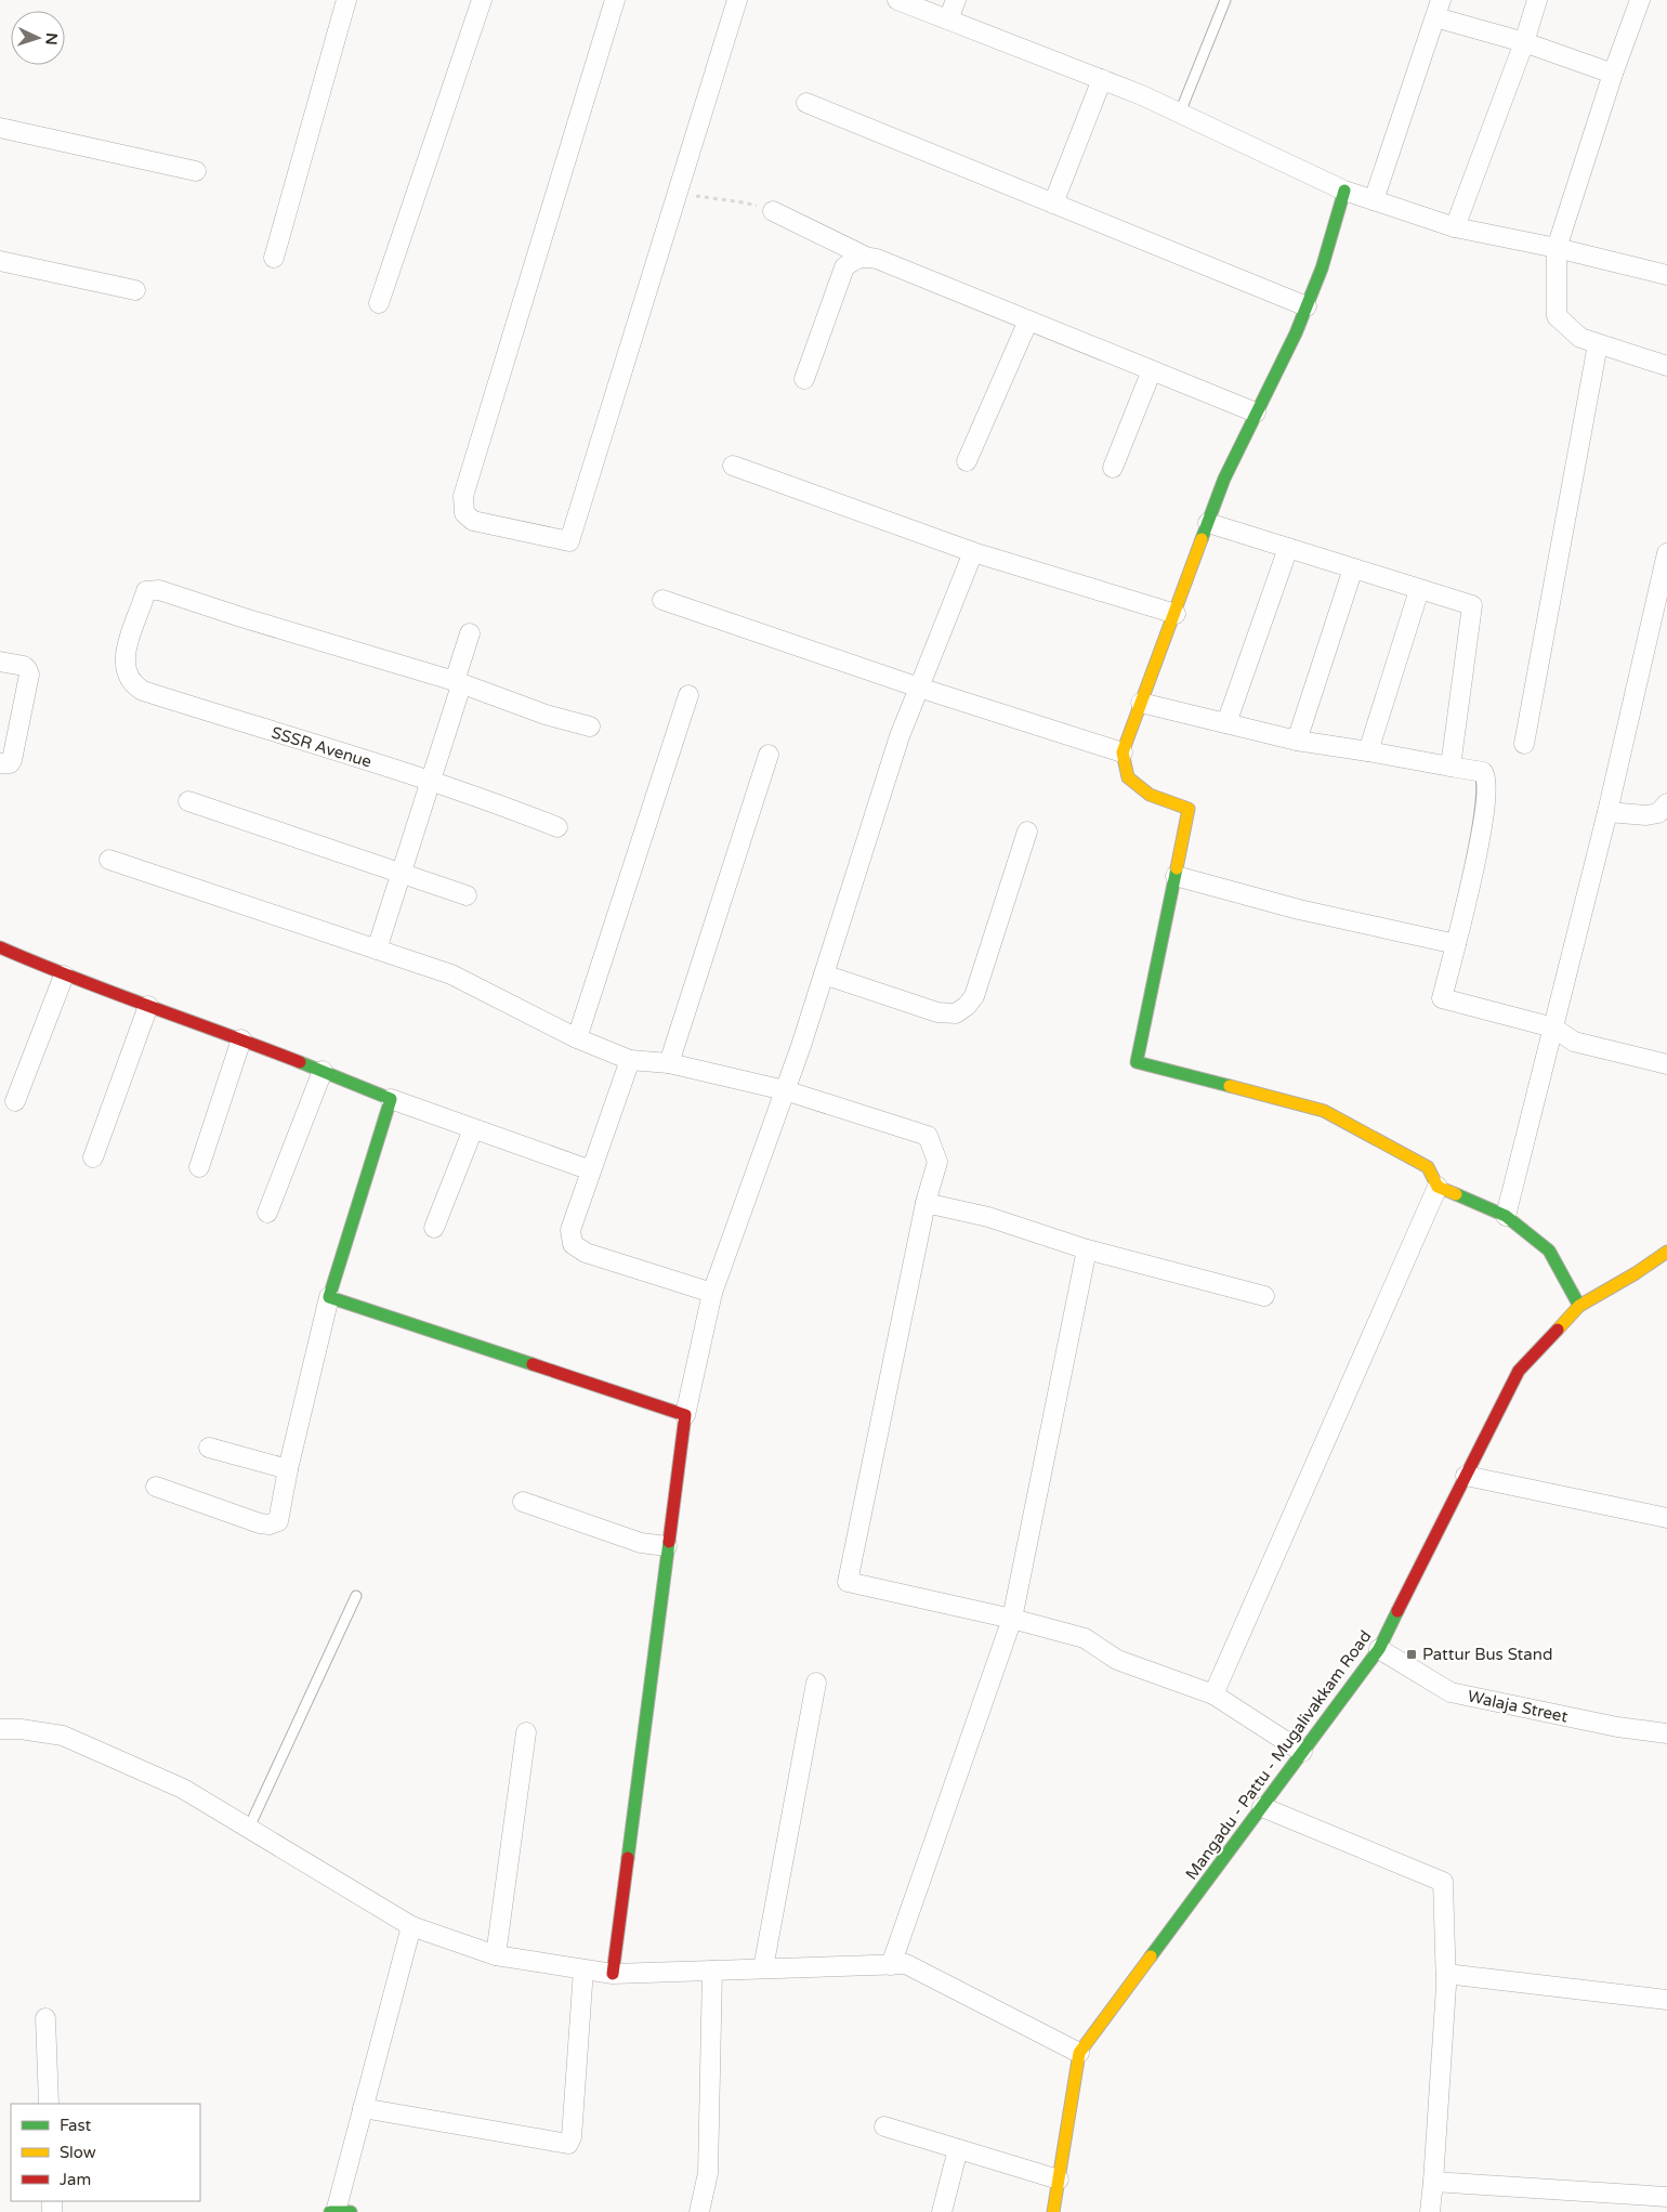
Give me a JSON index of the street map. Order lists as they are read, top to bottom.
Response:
{
  "streets": {
    "street": ["SSSR Avenue", "Walaja Street", "Mangadu - Pattu - Mugalivakkam Road"]
  },
  "crossings": [
    ["Walaja Street", "Mangadu - Pattu - Mugalivakkam Road"]
  ],
  "places": {
    "transit": ["Pattur Bus Stand"]
  },
  "legend": ["Fast", "Slow", "Jam"],
  "north": "right"
}
